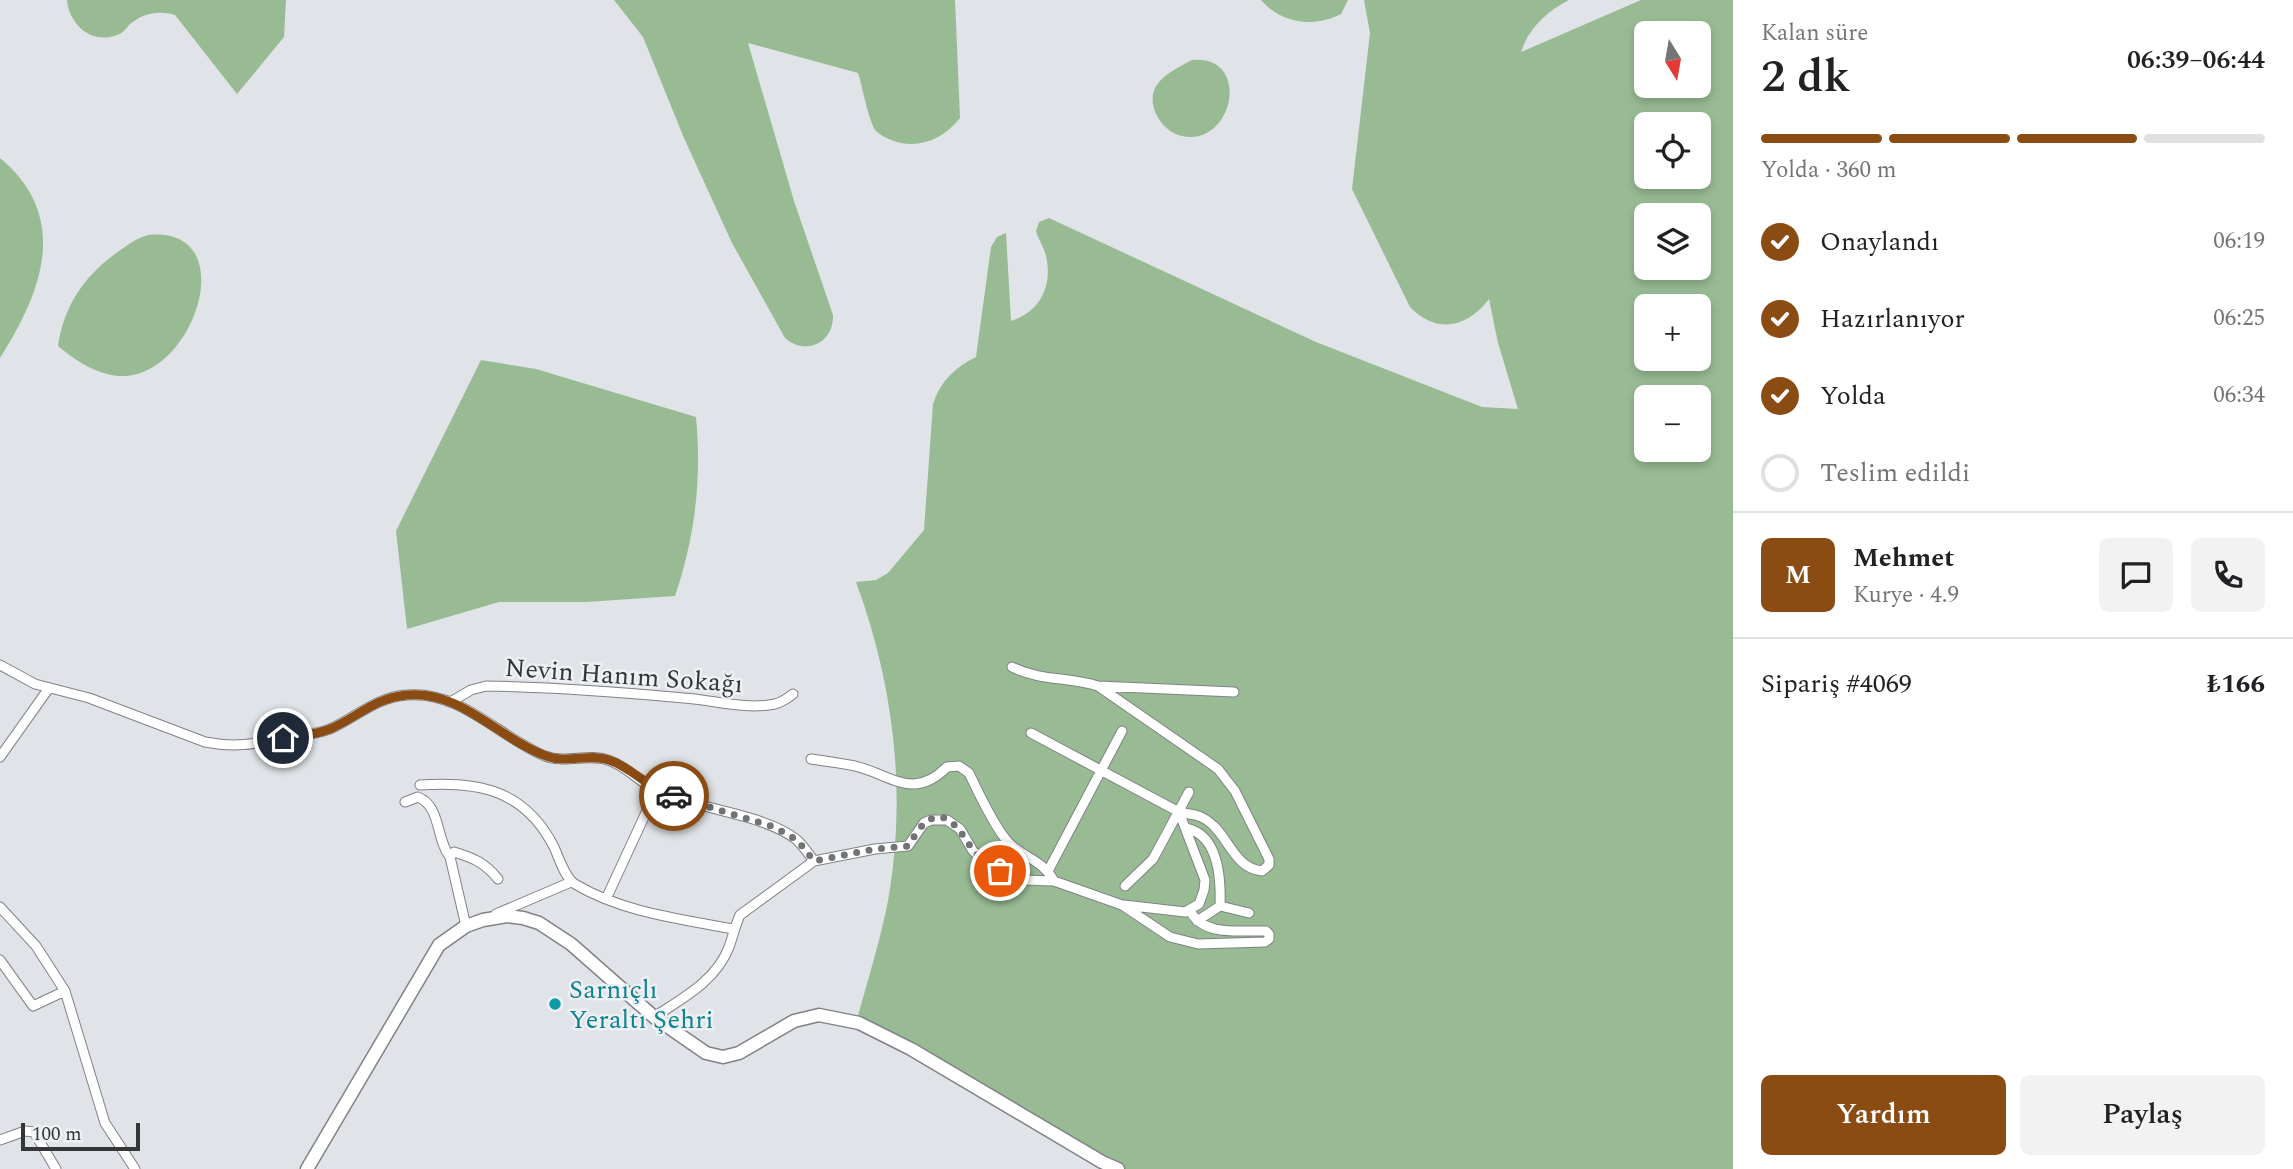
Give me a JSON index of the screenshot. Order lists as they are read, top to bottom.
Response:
{
  "streets": {
    "street": ["Nevin Hanım Sokağı"]
  },
  "places": ["Sarnıçlı Yeraltı Şehri"],
  "scale_bar": "100 m",
  "north": "bottom",
  "page": {
    "heading": ["2 dk", "Kalan süre", "06:39–06:44"],
    "panel": [
      "Mehmet",
      "Kurye · 4.9",
      "Sipariş #4069",
      "₺166"
    ],
    "map_buttons": ["+", "−"],
    "bar": "Yolda · 360 m",
    "list": [
      ["Onaylandı", "06:19"],
      ["Hazırlanıyor", "06:25"],
      ["Yolda", "06:34"],
      "Teslim edildi"
    ],
    "round": "M",
    "buttons": ["Yardım", "Paylaş"],
    "scale": "100 m"
  }
}
